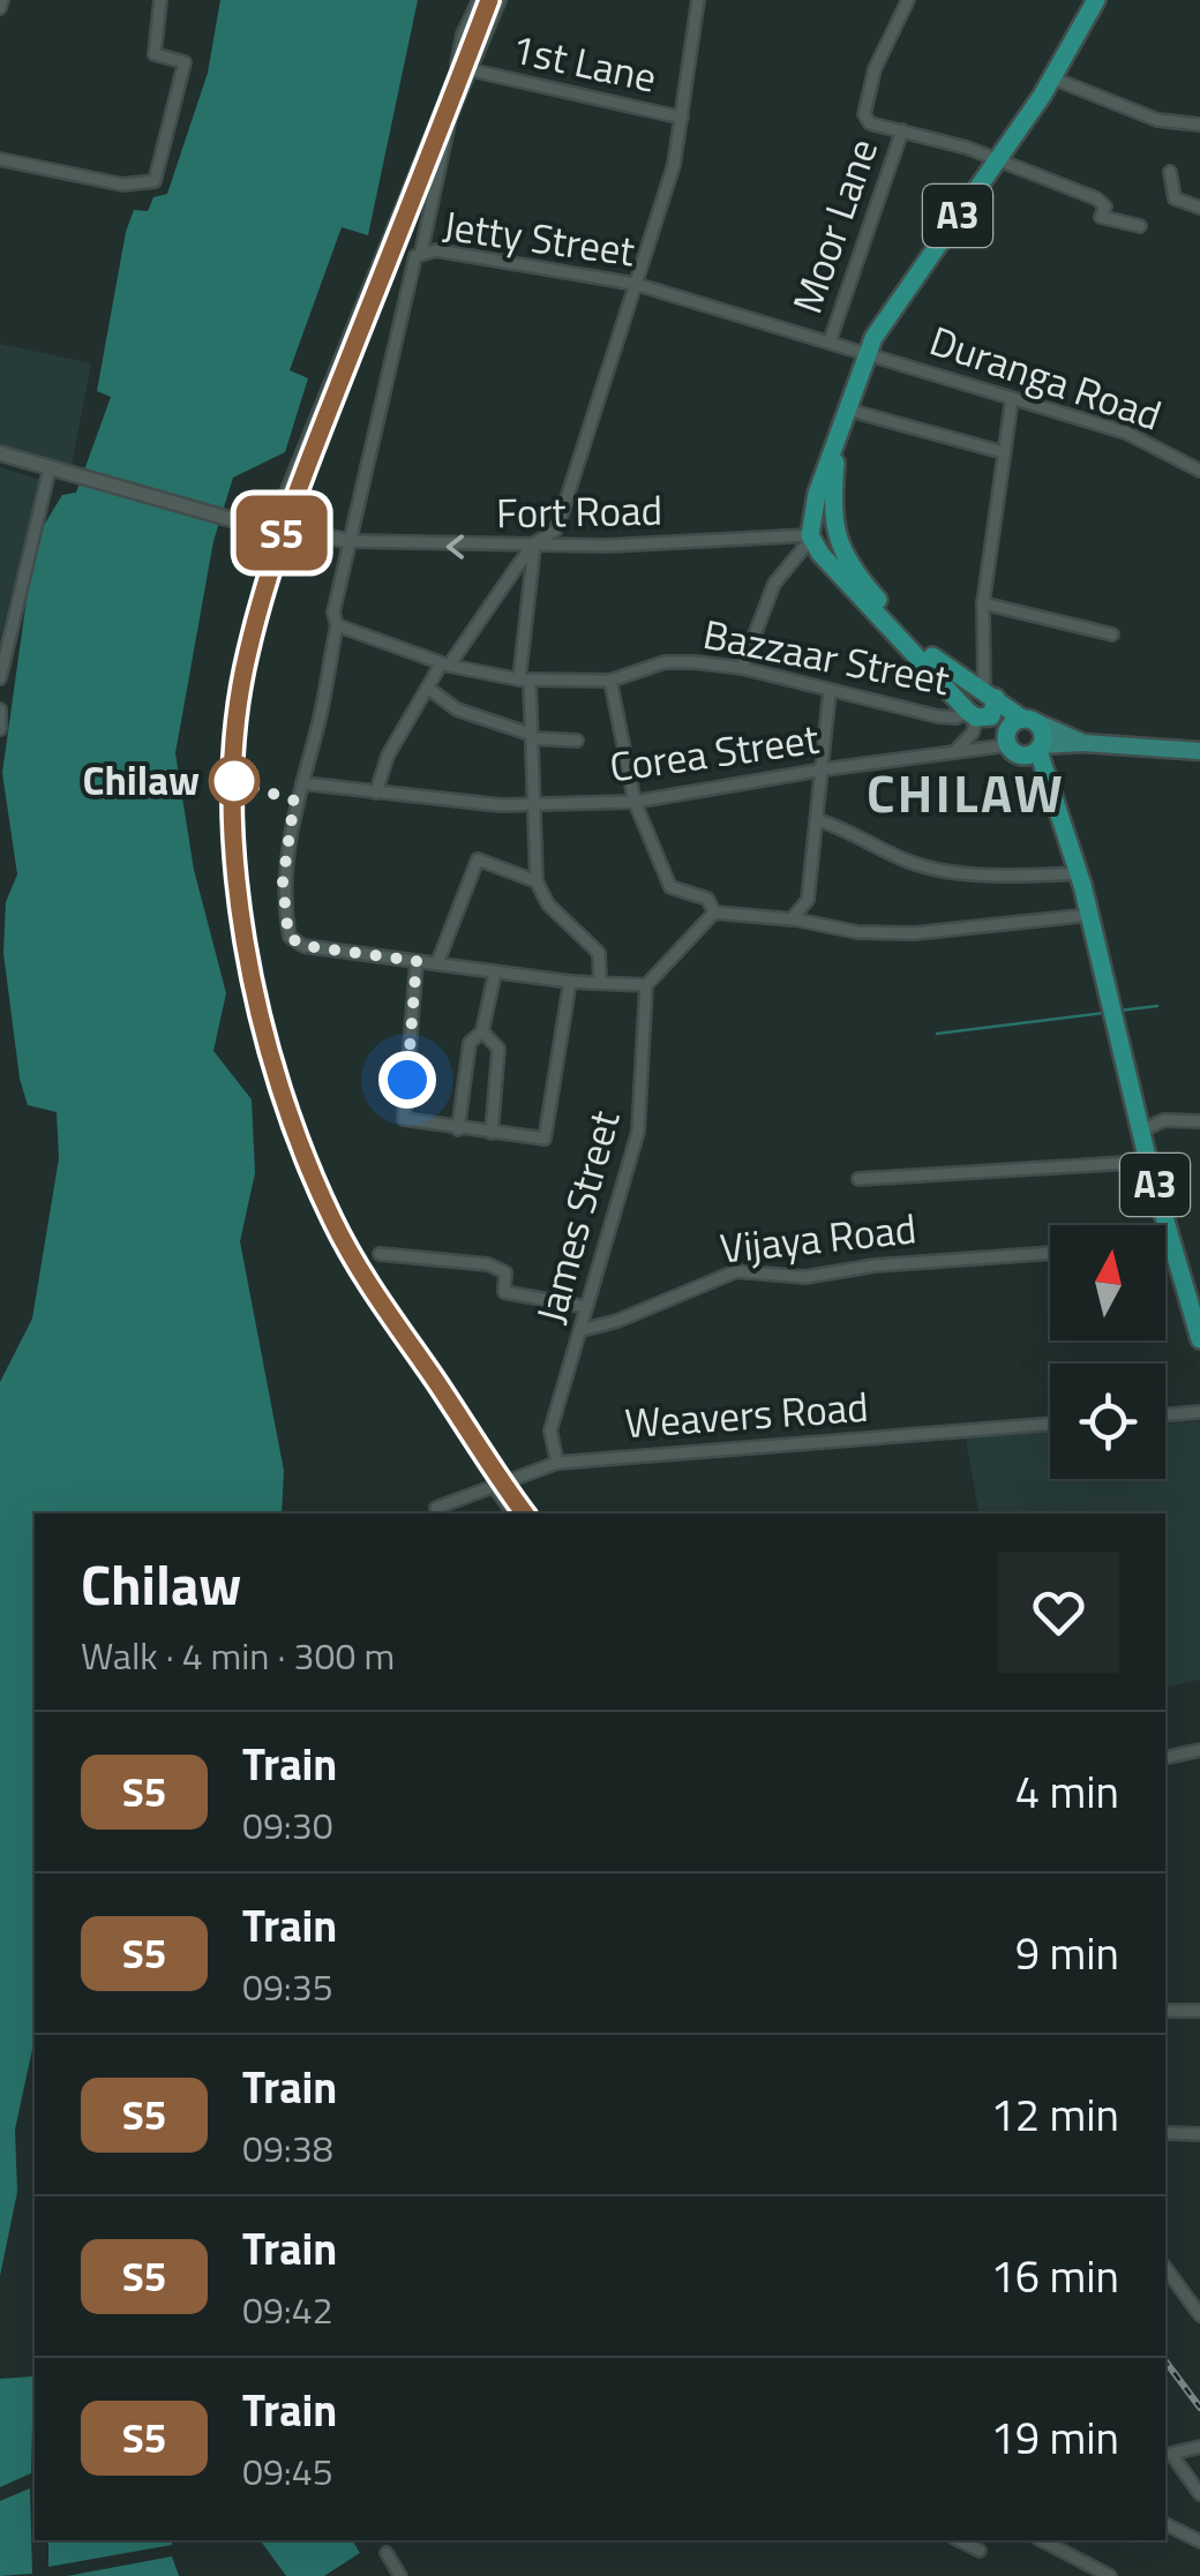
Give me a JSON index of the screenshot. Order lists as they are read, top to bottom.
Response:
{
  "streets": {
    "highway": ["A3"],
    "street": [
      "1st Lane",
      "Moor Lane",
      "Jetty Street",
      "Duranga Road",
      "Fort Road",
      "Bazzaar Street",
      "Corea Street",
      "James Street",
      "Vijaya Road",
      "Weavers Road"
    ]
  },
  "crossings": [
    ["1st Lane", "Jetty Street"],
    ["A3", "Jetty Street"],
    ["A3", "Duranga Road"],
    ["A3", "Fort Road"],
    ["A3", "Corea Street"],
    ["Moor Lane", "Jetty Street"],
    ["Jetty Street", "Duranga Road"],
    ["Jetty Street", "Fort Road"],
    ["Jetty Street", "Bazzaar Street"],
    ["Jetty Street", "Corea Street"],
    ["James Street", "Vijaya Road"],
    ["James Street", "Weavers Road"]
  ],
  "one_way": ["Fort Road"],
  "districts": ["CHILAW"],
  "places": ["Chilaw"],
  "north": "top",
  "page": {
    "on_map": "S5",
    "heading": ["Chilaw", "Walk · 4 min · 300 m"],
    "list": [
      {
        "mark": "S5",
        "name": "Train",
        "note": "09:30",
        "value": "4 min"
      },
      {
        "mark": "S5",
        "name": "Train",
        "note": "09:35",
        "value": "9 min"
      },
      {
        "mark": "S5",
        "name": "Train",
        "note": "09:38",
        "value": "12 min"
      },
      {
        "mark": "S5",
        "name": "Train",
        "note": "09:42",
        "value": "16 min"
      },
      {
        "mark": "S5",
        "name": "Train",
        "note": "09:45",
        "value": "19 min"
      }
    ]
  }
}
